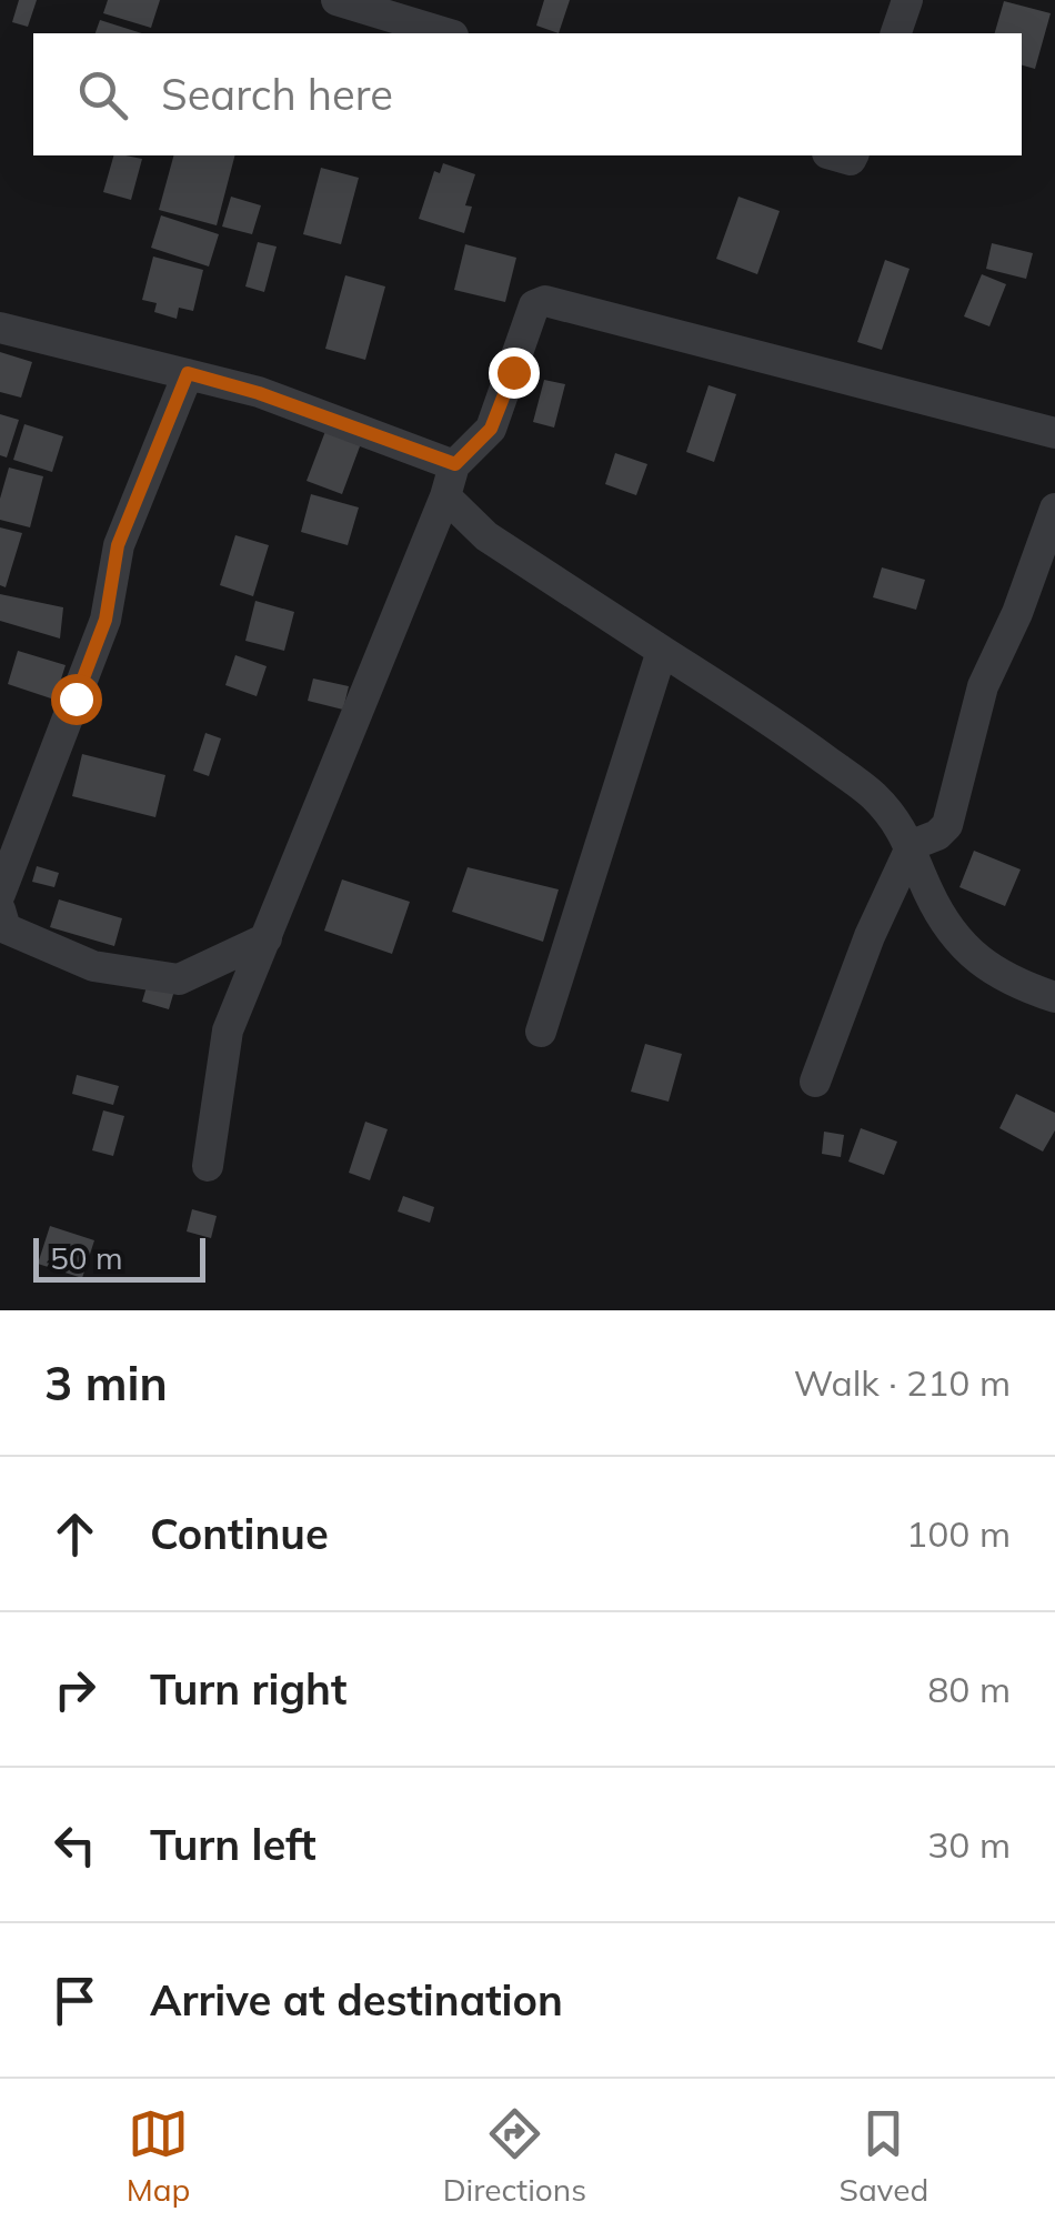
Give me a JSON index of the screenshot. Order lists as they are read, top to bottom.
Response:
{
  "scale_bar": "50 m",
  "page": {
    "search": "Search here",
    "scale": "50 m",
    "heading": ["3 min", "Walk · 210 m"],
    "list": [
      ["Continue", "100 m"],
      ["Turn right", "80 m"],
      ["Turn left", "30 m"],
      "Arrive at destination"
    ],
    "nav": ["Map", "Directions", "Saved"]
  }
}
